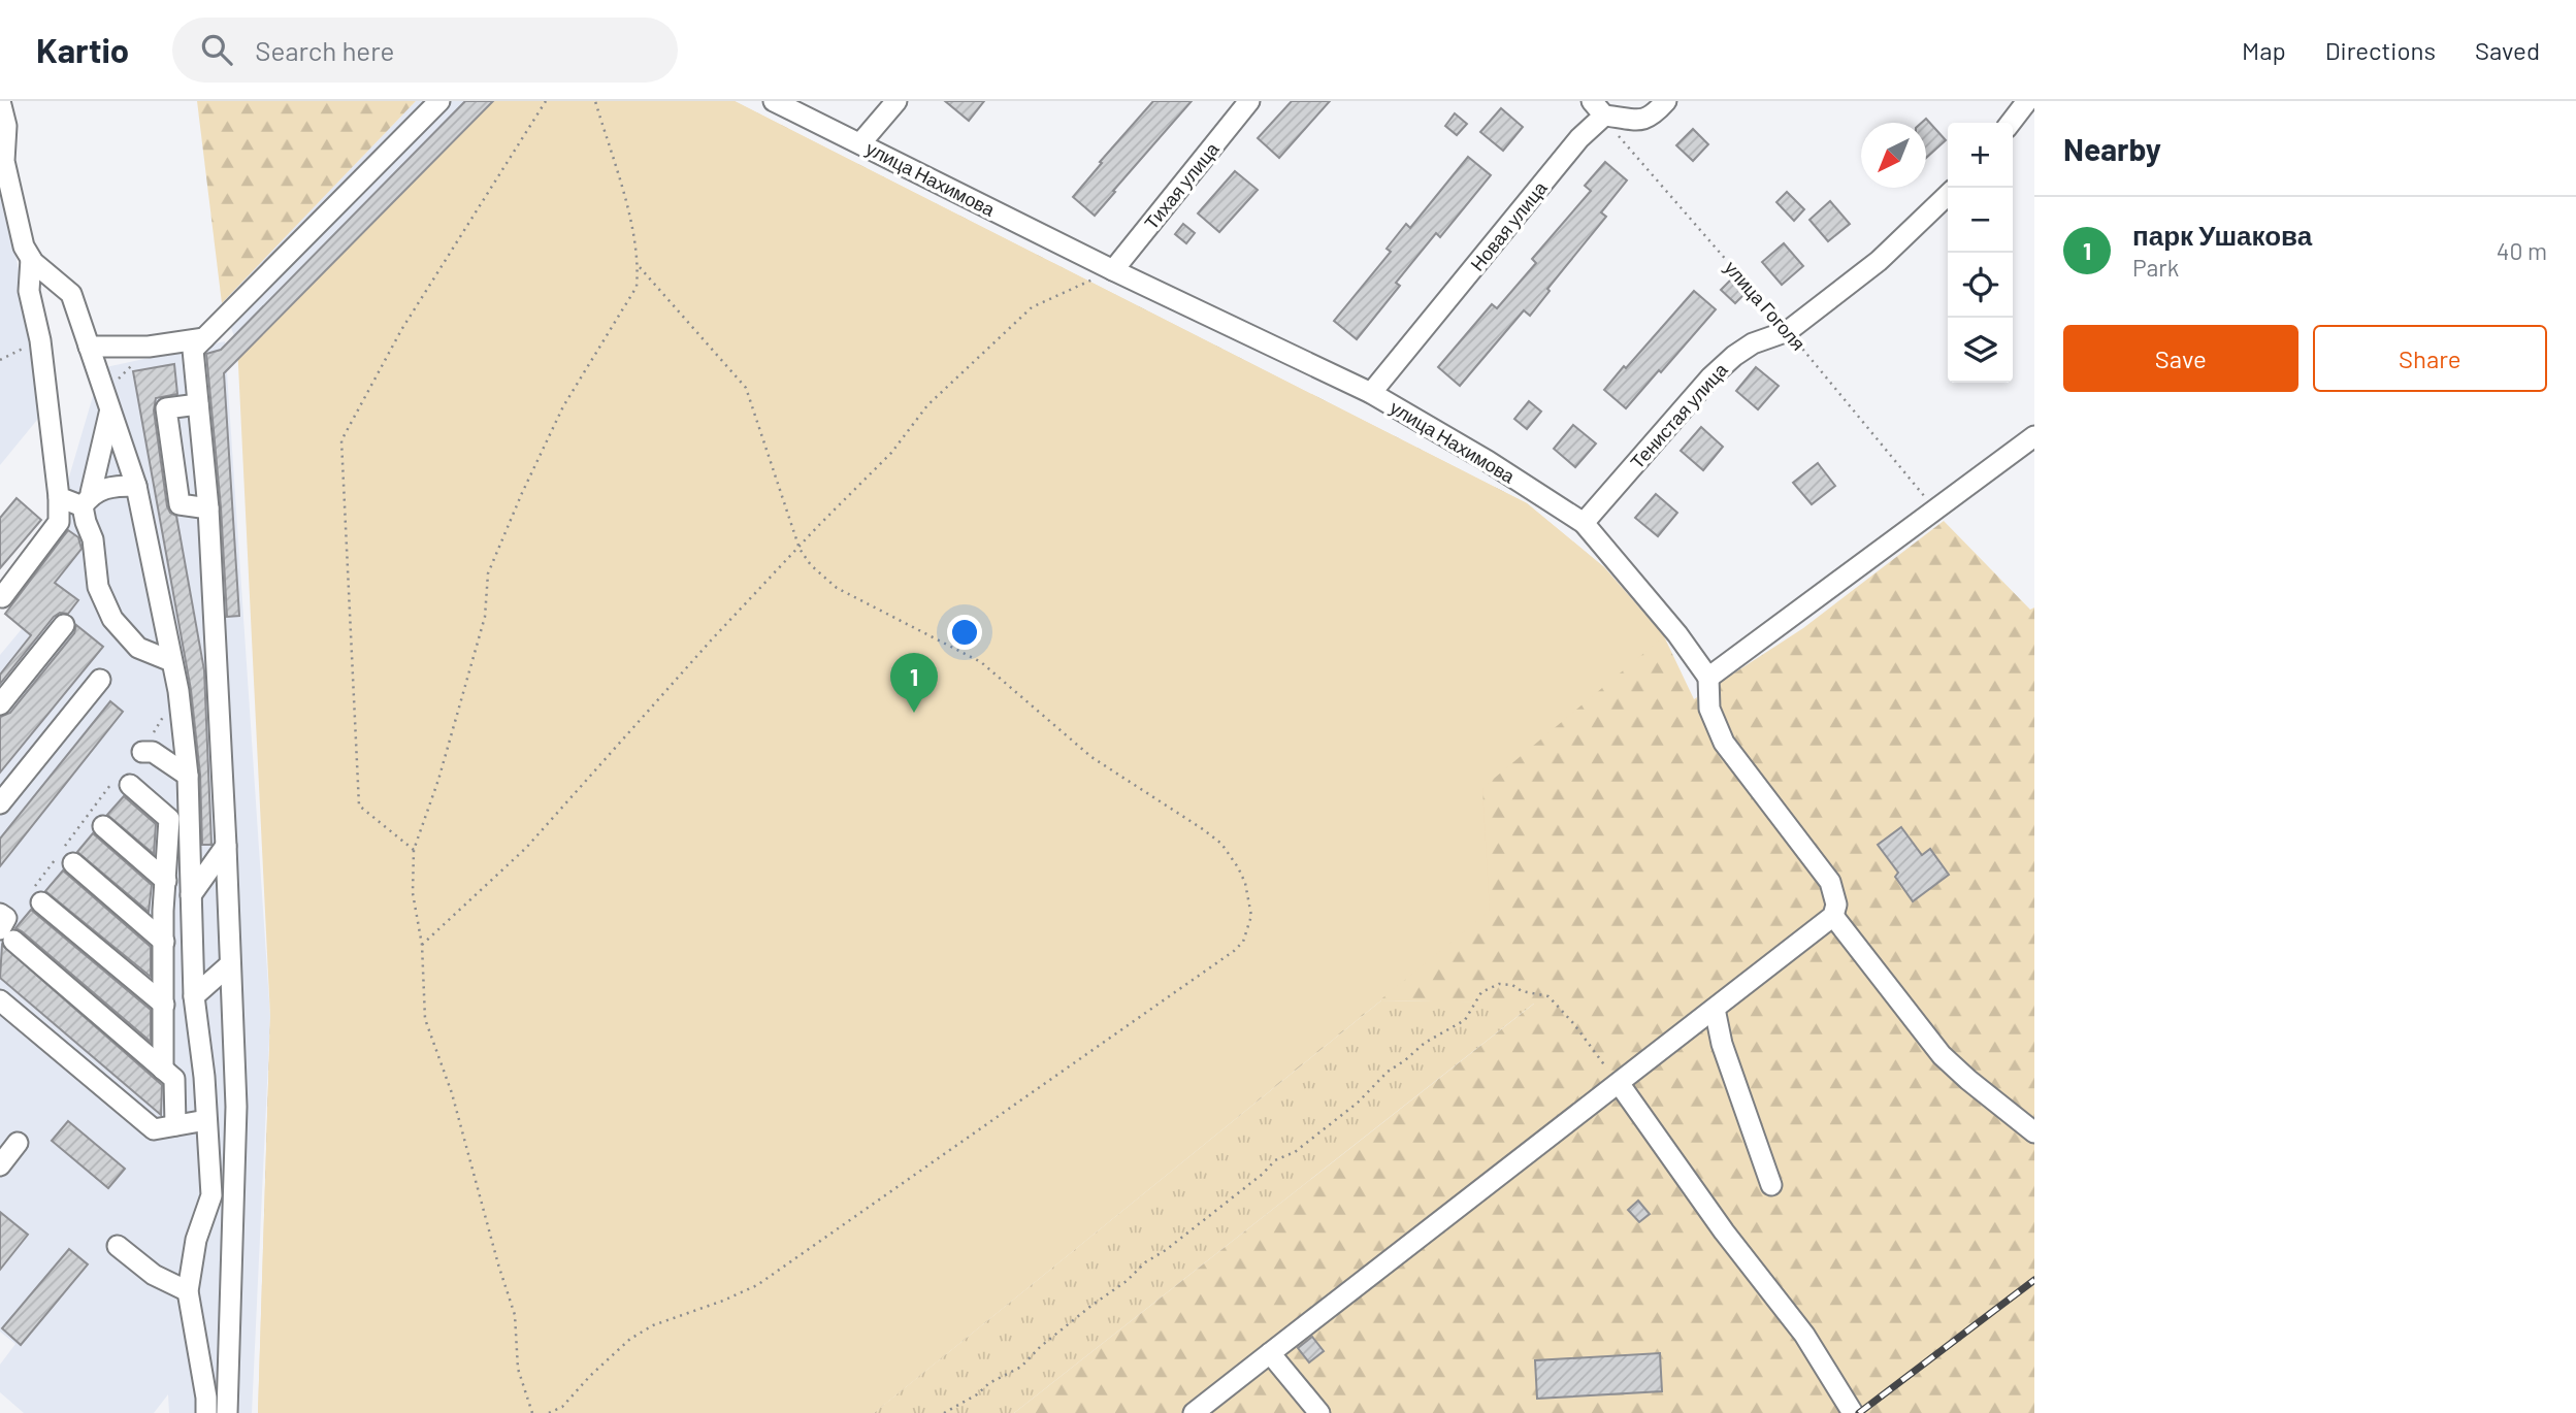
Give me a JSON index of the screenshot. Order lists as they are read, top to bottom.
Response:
{
  "streets": {
    "street": [
      "улица Нахимова",
      "Тихая улица",
      "Новая улица",
      "Тенистая улица"
    ],
    "path": ["улица Гоголя"]
  },
  "crossings": [
    ["улица Нахимова", "Тихая улица"],
    ["улица Нахимова", "Новая улица"],
    ["улица Нахимова", "Тенистая улица"],
    ["Новая улица", "улица Гоголя"],
    ["улица Гоголя", "Тенистая улица"]
  ],
  "north": "bottom left",
  "page": {
    "header": "Kartio",
    "search": "Search here",
    "nav": ["Map", "Directions", "Saved"],
    "heading": "Nearby",
    "map_buttons": ["+", "−"],
    "list": [
      {
        "mark": "1",
        "name": "парк Ушакова",
        "note": "Park",
        "value": "40 m"
      }
    ],
    "buttons": ["Save", "Share"],
    "pins": "1"
  }
}
